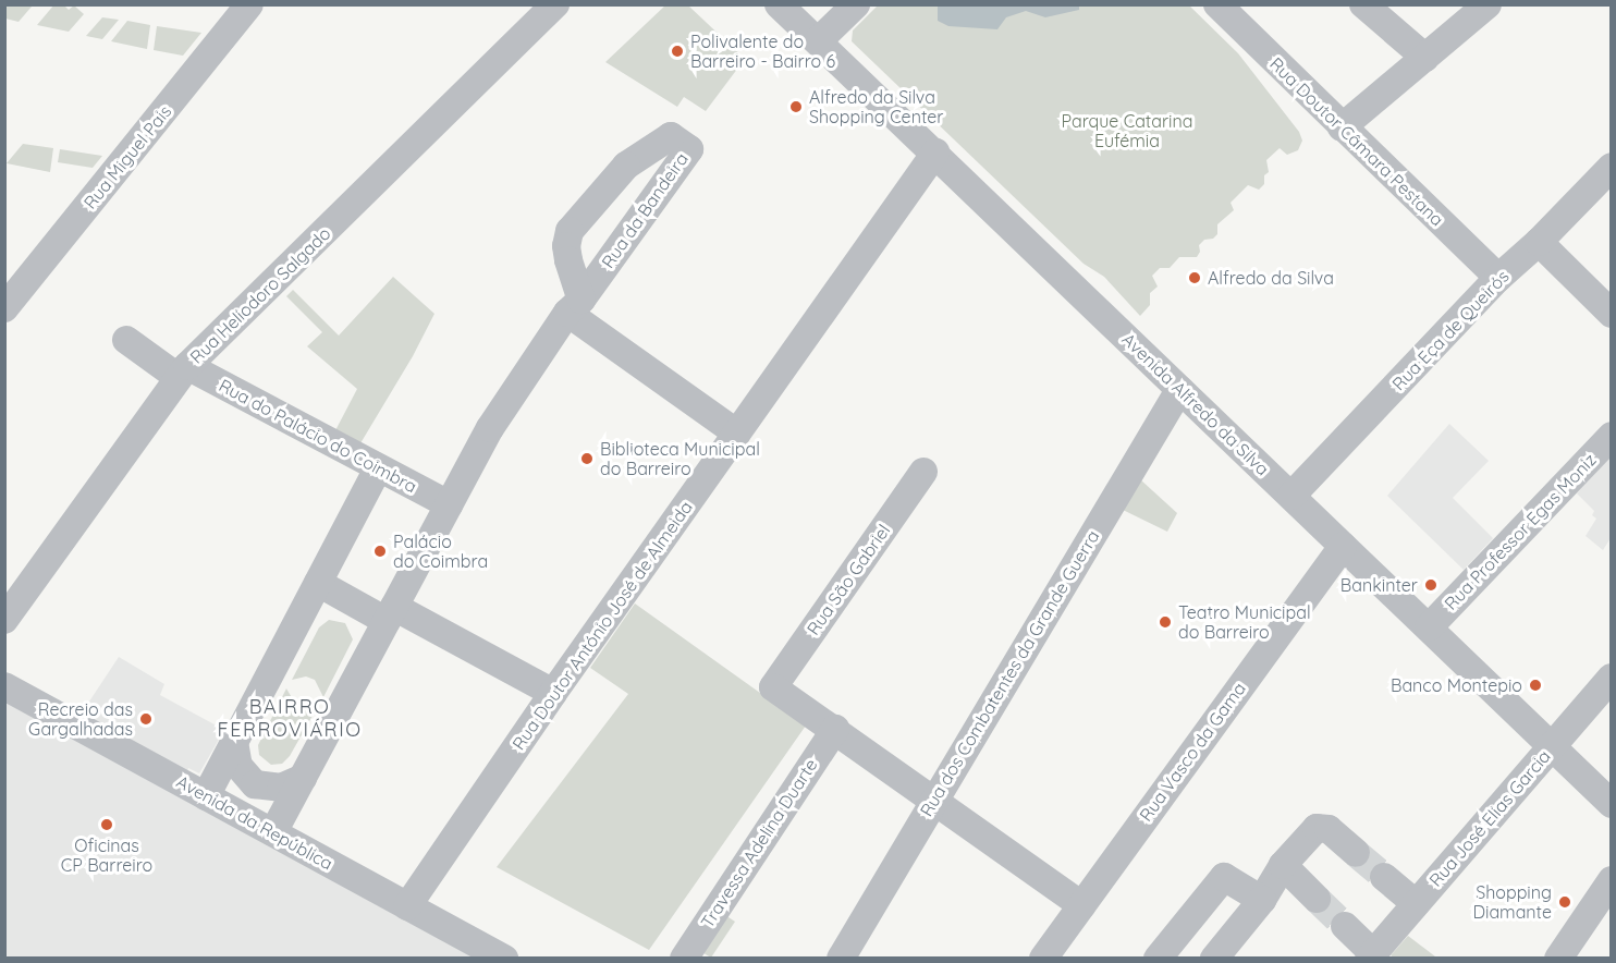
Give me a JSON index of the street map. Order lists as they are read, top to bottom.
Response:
{
  "streets": {
    "street": [
      "Rua Doutor Câmara Pestana",
      "Rua Miguel Pais",
      "Rua da Bandeira",
      "Rua Heliodoro Salgado",
      "Rua Eça de Queirós",
      "Avenida Alfredo da Silva",
      "Rua do Palácio do Coimbra",
      "Rua Professor Egas Moniz",
      "Rua São Gabriel",
      "Rua Doutor António José de Almeida",
      "Rua dos Combatentes da Grande Guerra",
      "Rua Vasco da Gama",
      "Rua José Elias Garcia",
      "Avenida da República",
      "Travessa Adelina Duarte"
    ]
  },
  "crossings": [
    ["Rua Doutor Câmara Pestana", "Rua Eça de Queirós"],
    ["Rua da Bandeira", "Rua do Palácio do Coimbra"],
    ["Rua da Bandeira", "Avenida da República"],
    ["Rua Heliodoro Salgado", "Rua do Palácio do Coimbra"],
    ["Rua Eça de Queirós", "Avenida Alfredo da Silva"],
    ["Avenida Alfredo da Silva", "Rua Professor Egas Moniz"],
    ["Avenida Alfredo da Silva", "Rua Doutor António José de Almeida"],
    ["Avenida Alfredo da Silva", "Rua dos Combatentes da Grande Guerra"],
    ["Avenida Alfredo da Silva", "Rua Vasco da Gama"],
    ["Avenida Alfredo da Silva", "Rua José Elias Garcia"],
    ["Rua São Gabriel", "Travessa Adelina Duarte"],
    ["Rua Doutor António José de Almeida", "Avenida da República"]
  ],
  "districts": ["BAIRRO FERROVIÁRIO"],
  "parks": ["Parque Catarina Eufémia"],
  "places": [
    "Polivalente do Barreiro - Bairro 6",
    "Alfredo da Silva Shopping Center",
    "Alfredo da Silva",
    "Biblioteca Municipal do Barreiro",
    "Palácio do Coimbra",
    "Bankinter",
    "Teatro Municipal do Barreiro",
    "Banco Montepio",
    "Recreio das Gargalhadas",
    "Oficinas CP Barreiro",
    "Shopping Diamante"
  ]
}
